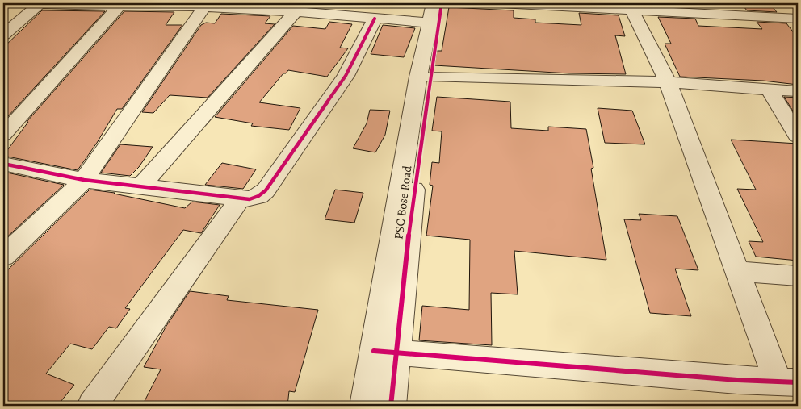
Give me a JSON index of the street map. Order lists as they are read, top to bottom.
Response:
{
  "streets": {
    "street": ["PSC Bose Road"]
  }
}
